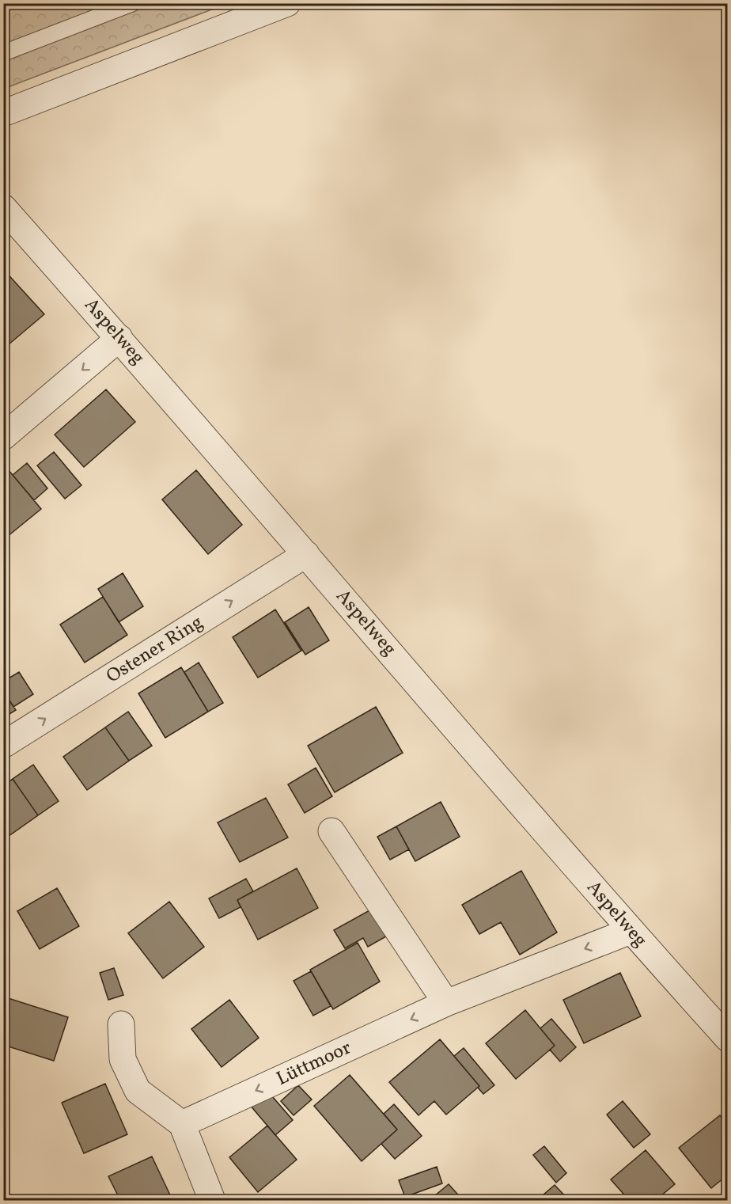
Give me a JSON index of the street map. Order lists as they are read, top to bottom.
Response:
{
  "streets": {
    "street": ["Aspelweg", "Ostener Ring", "Lüttmoor"]
  },
  "crossings": [
    ["Aspelweg", "Ostener Ring"],
    ["Aspelweg", "Lüttmoor"]
  ],
  "one_way": ["Ostener Ring", "Lüttmoor"]
}
